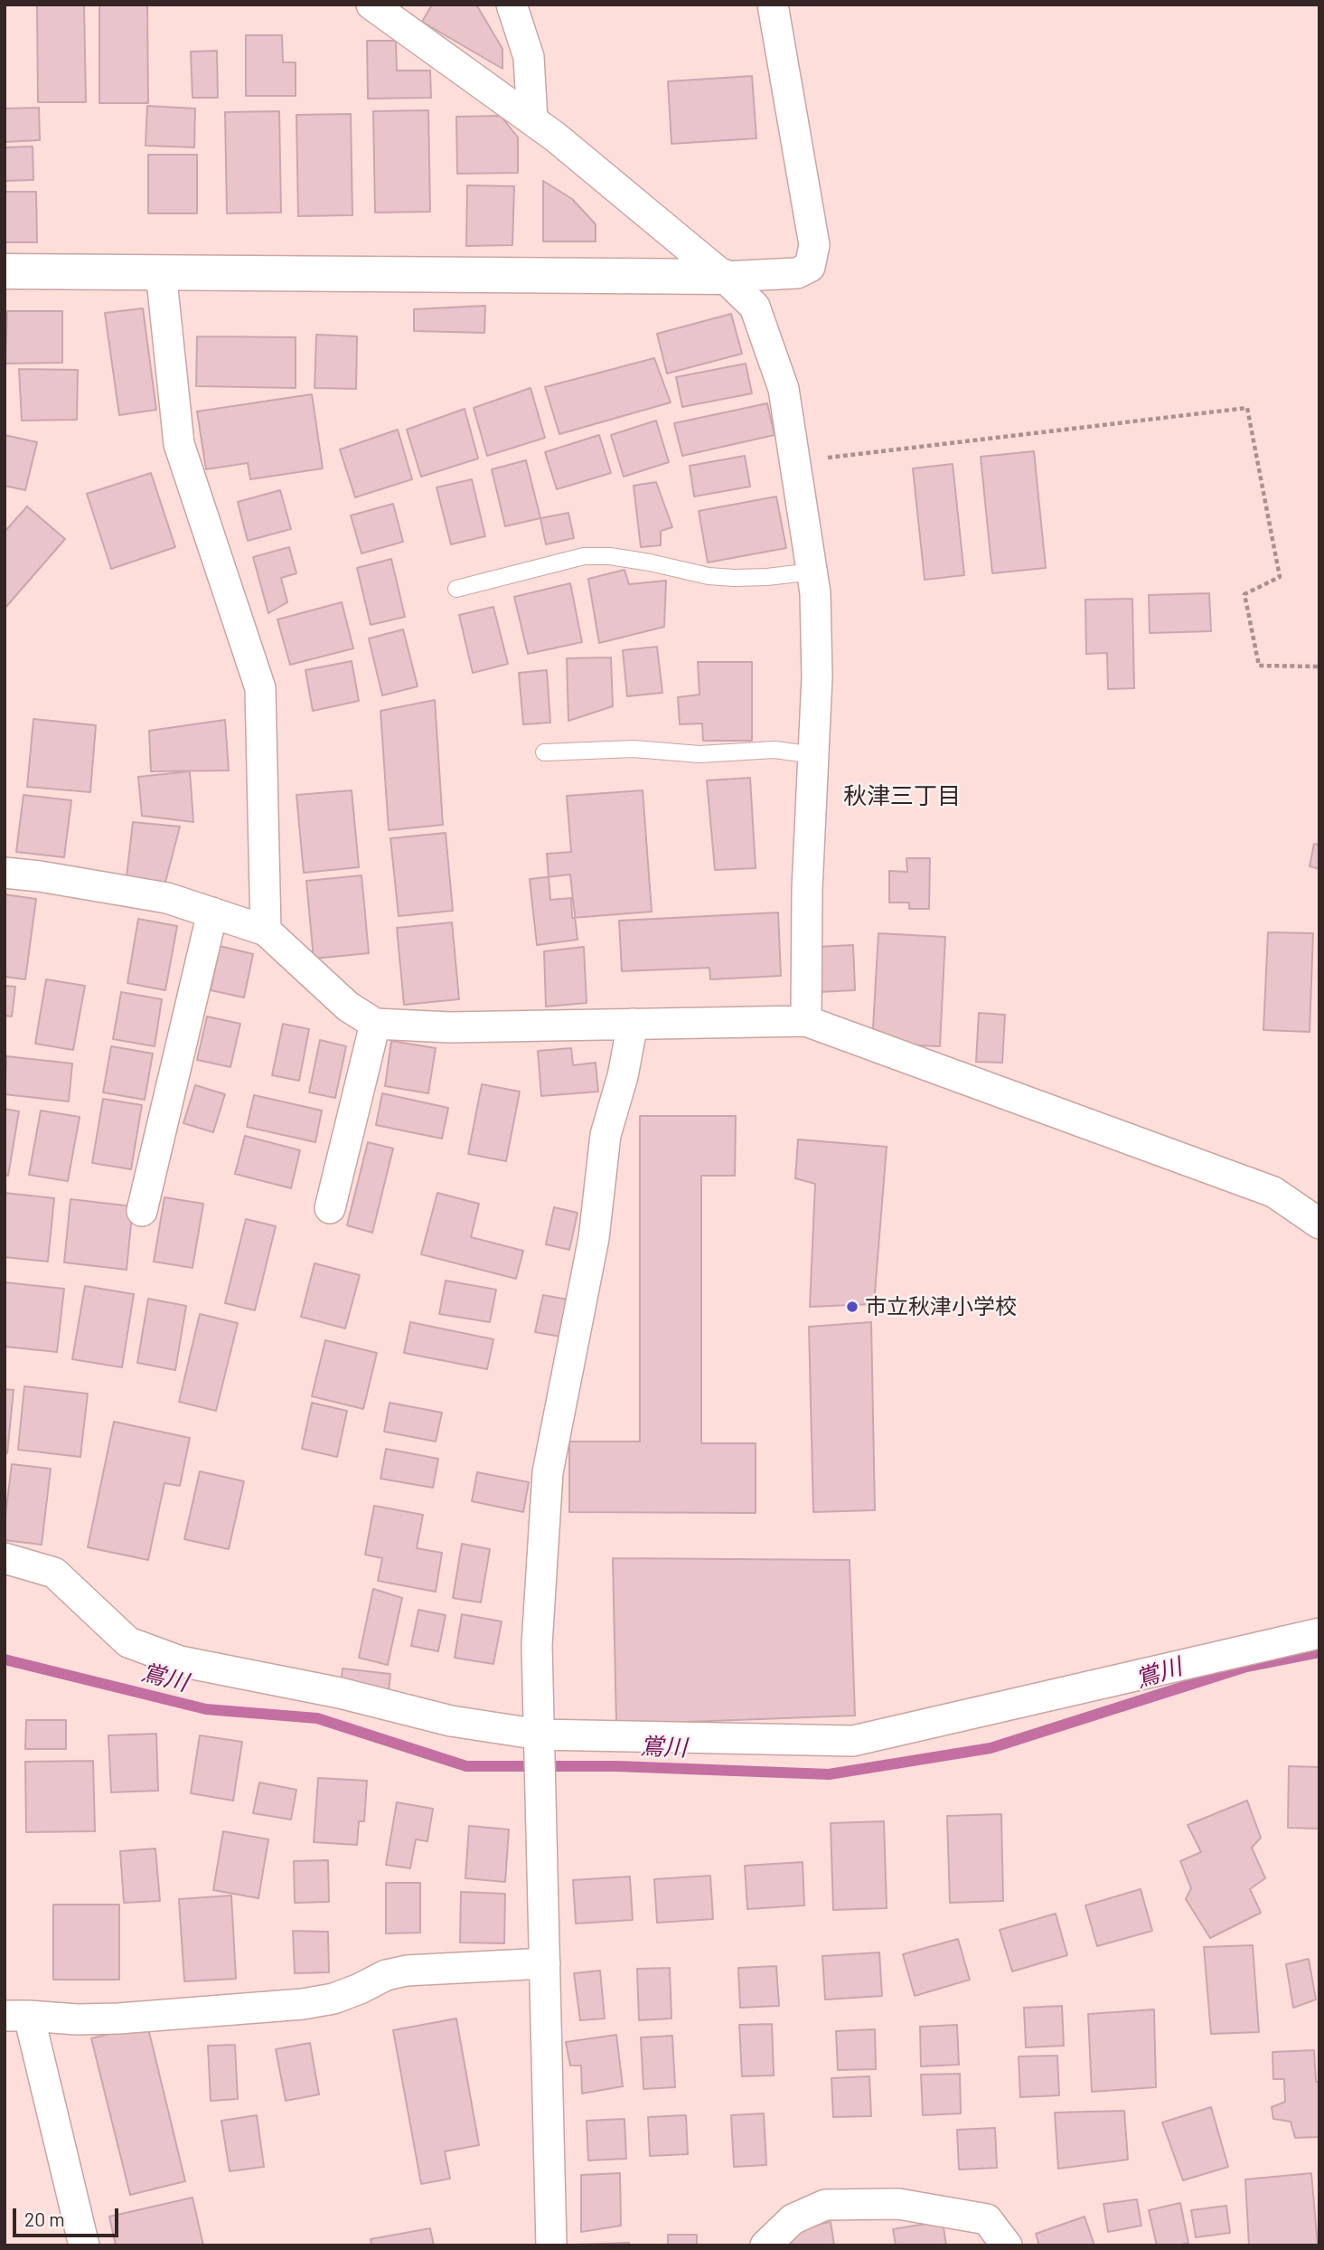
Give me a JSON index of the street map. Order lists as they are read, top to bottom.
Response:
{
  "districts": ["秋津三丁目"],
  "water": ["鴬川"],
  "places": ["市立秋津小学校"],
  "scale_bar": "20 m"
}
